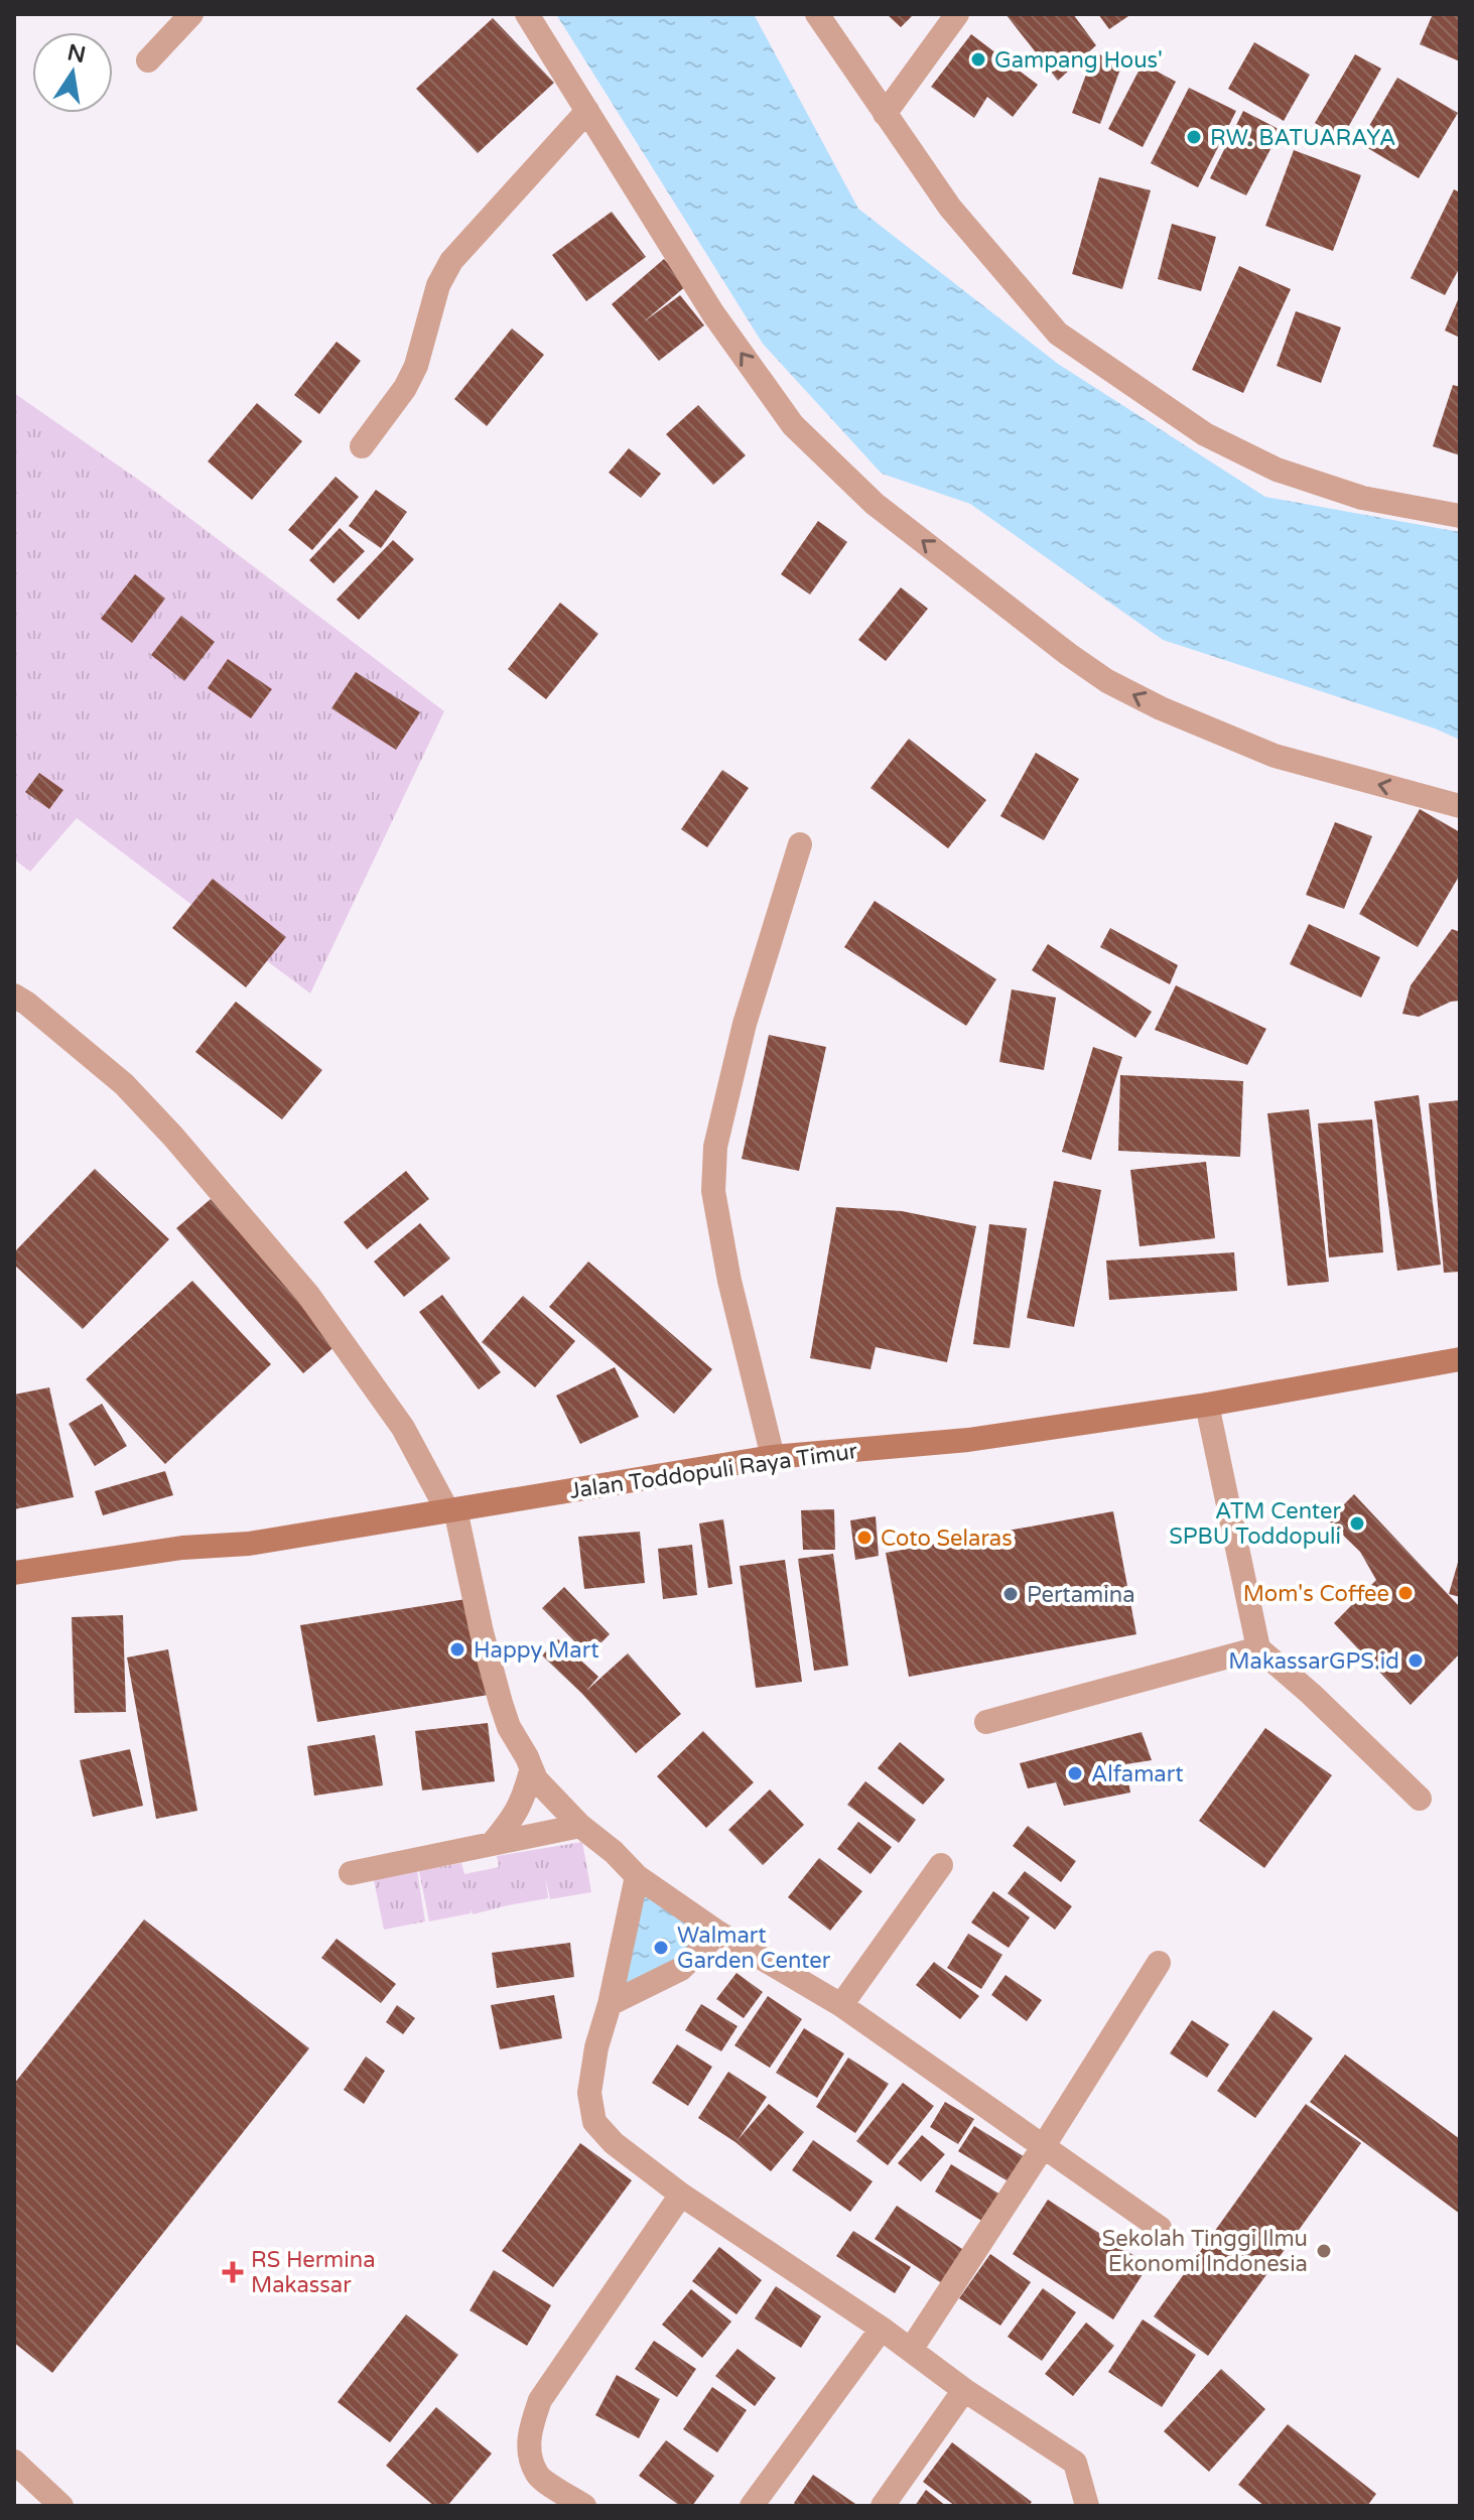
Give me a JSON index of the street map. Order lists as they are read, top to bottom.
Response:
{
  "streets": {
    "main road": ["Jalan Toddopuli Raya Timur"]
  },
  "places": {
    "other": [
      "Gampang Hous'",
      "RW. BATUARAYA",
      "ATM Center SPBU Toddopuli",
      "Coto Selaras",
      "Mom's Coffee",
      "Pertamina",
      "Happy Mart",
      "MakassarGPS.id",
      "Alfamart",
      "Walmart Garden Center",
      "Sekolah Tinggi Ilmu Ekonomi Indonesia"
    ],
    "health": ["RS Hermina Makassar"]
  },
  "north": "top"
}
